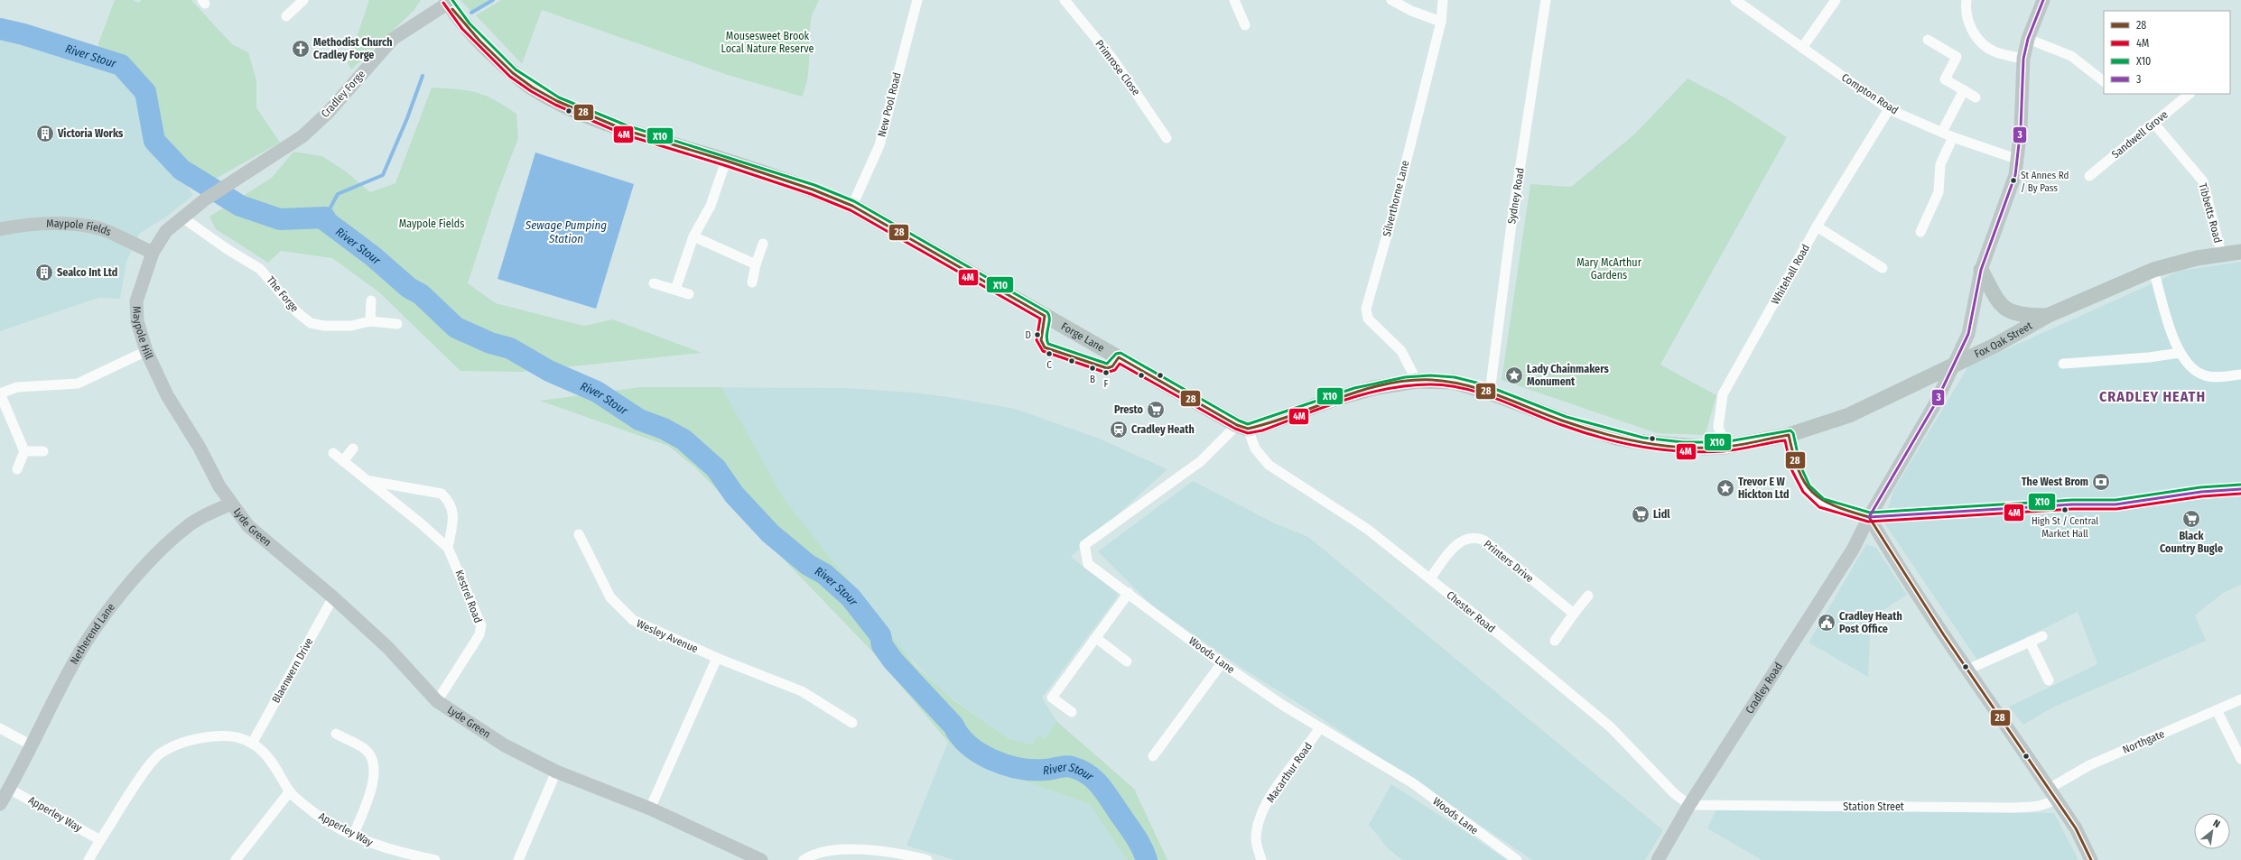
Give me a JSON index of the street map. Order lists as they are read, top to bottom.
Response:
{
  "streets": {
    "main road": [
      "Cradley Forge",
      "Maypole Fields",
      "Maypole Hill",
      "Forge Lane",
      "Fox Oak Street",
      "Lyde Green",
      "Netherend Lane",
      "Cradley Road"
    ],
    "street": [
      "Primrose Close",
      "Compton Road",
      "New Pool Road",
      "Sandwell Grove",
      "Sydney Road",
      "Silverthorne Lane",
      "Tibbetts Road",
      "Whitehall Road",
      "The Forge",
      "Printers Drive",
      "Kestrel Road",
      "Chester Road",
      "Wesley Avenue",
      "Woods Lane",
      "Blaenwern Drive",
      "Northgate",
      "Macarthur Road",
      "Station Street",
      "Apperley Way"
    ]
  },
  "crossings": [
    ["Cradley Forge", "Maypole Hill"],
    ["Cradley Forge", "Forge Lane"],
    ["Compton Road", "Whitehall Road"],
    ["Compton Road", "Cradley Road"],
    ["New Pool Road", "Forge Lane"],
    ["Sandwell Grove", "Tibbetts Road"],
    ["Sydney Road", "Fox Oak Street"],
    ["Silverthorne Lane", "Fox Oak Street"],
    ["Tibbetts Road", "Fox Oak Street"],
    ["Maypole Fields", "Maypole Hill"],
    ["Whitehall Road", "Fox Oak Street"],
    ["The Forge", "Maypole Hill"],
    ["Maypole Hill", "Lyde Green"],
    ["Maypole Hill", "Netherend Lane"],
    ["Forge Lane", "Fox Oak Street"],
    ["Forge Lane", "Chester Road"],
    ["Forge Lane", "Woods Lane"],
    ["Fox Oak Street", "Chester Road"],
    ["Fox Oak Street", "Woods Lane"],
    ["Fox Oak Street", "Cradley Road"],
    ["Lyde Green", "Kestrel Road"],
    ["Lyde Green", "Netherend Lane"],
    ["Lyde Green", "Blaenwern Drive"],
    ["Printers Drive", "Chester Road"],
    ["Chester Road", "Woods Lane"],
    ["Chester Road", "Cradley Road"],
    ["Chester Road", "Station Street"],
    ["Netherend Lane", "Apperley Way"],
    ["Woods Lane", "Macarthur Road"],
    ["Blaenwern Drive", "Apperley Way"],
    ["Cradley Road", "Station Street"],
    ["Northgate", "Station Street"]
  ],
  "districts": ["CRADLEY HEATH"],
  "water": ["River Stour", "Sewage Pumping Station"],
  "parks": ["Mousesweet Brook Local Nature Reserve", "Maypole Fields", "Mary McArthur Gardens"],
  "places": {
    "church": ["Methodist Church Cradley Forge"],
    "building": ["Victoria Works", "Sealco Int Ltd"],
    "other": [
      "St Annes Rd / By Pass",
      "D",
      "C",
      "B",
      "F",
      "High St / Central Market Hall"
    ],
    "place": ["Lady Chainmakers Monument", "Trevor E W Hickton Ltd"],
    "supermarket": ["Presto", "Lidl", "Black Country Bugle"],
    "station": ["Cradley Heath"],
    "bank": ["The West Brom"],
    "public building": ["Cradley Heath Post Office"]
  },
  "lines": [
    "transit line X10",
    "transit line 3",
    "transit line 4M",
    "transit line 28"
  ],
  "legend": [
    "28",
    "4M",
    "X10",
    "3"
  ],
  "north": "top right"
}
